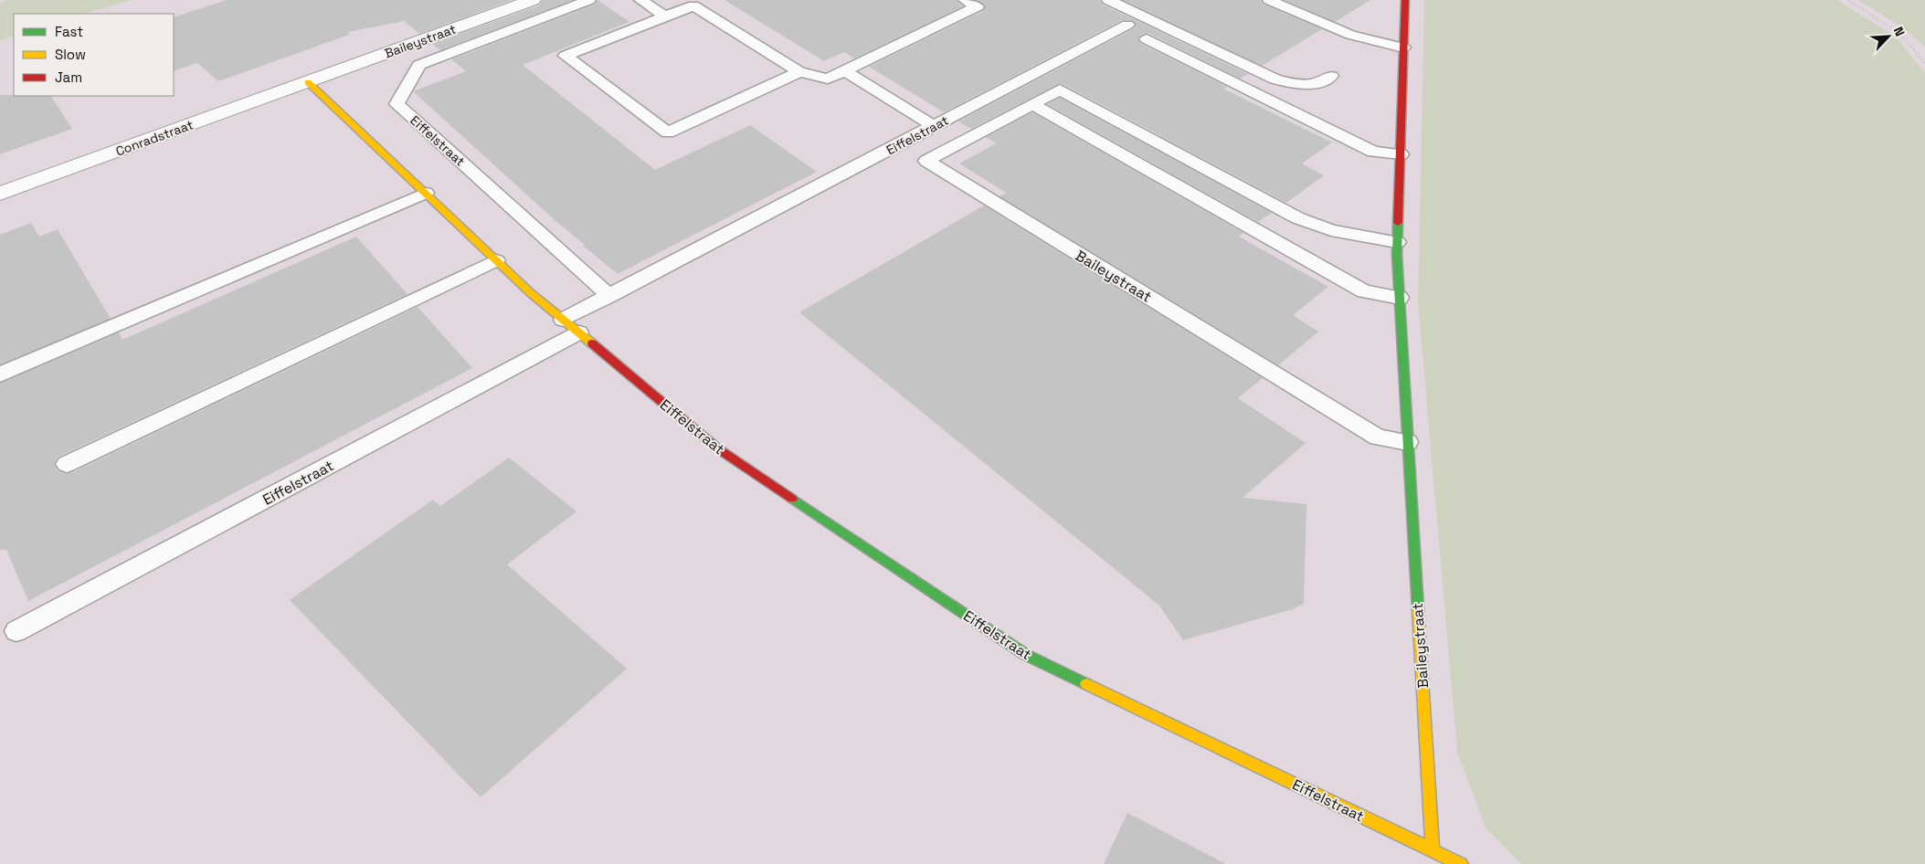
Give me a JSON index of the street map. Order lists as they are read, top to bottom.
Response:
{
  "streets": {
    "street": ["Baileystraat", "Eiffelstraat", "Conradstraat"]
  },
  "crossings": [
    ["Baileystraat", "Eiffelstraat"],
    ["Baileystraat", "Conradstraat"],
    ["Eiffelstraat", "Conradstraat"]
  ],
  "legend": ["Fast", "Slow", "Jam"],
  "north": "top right"
}
